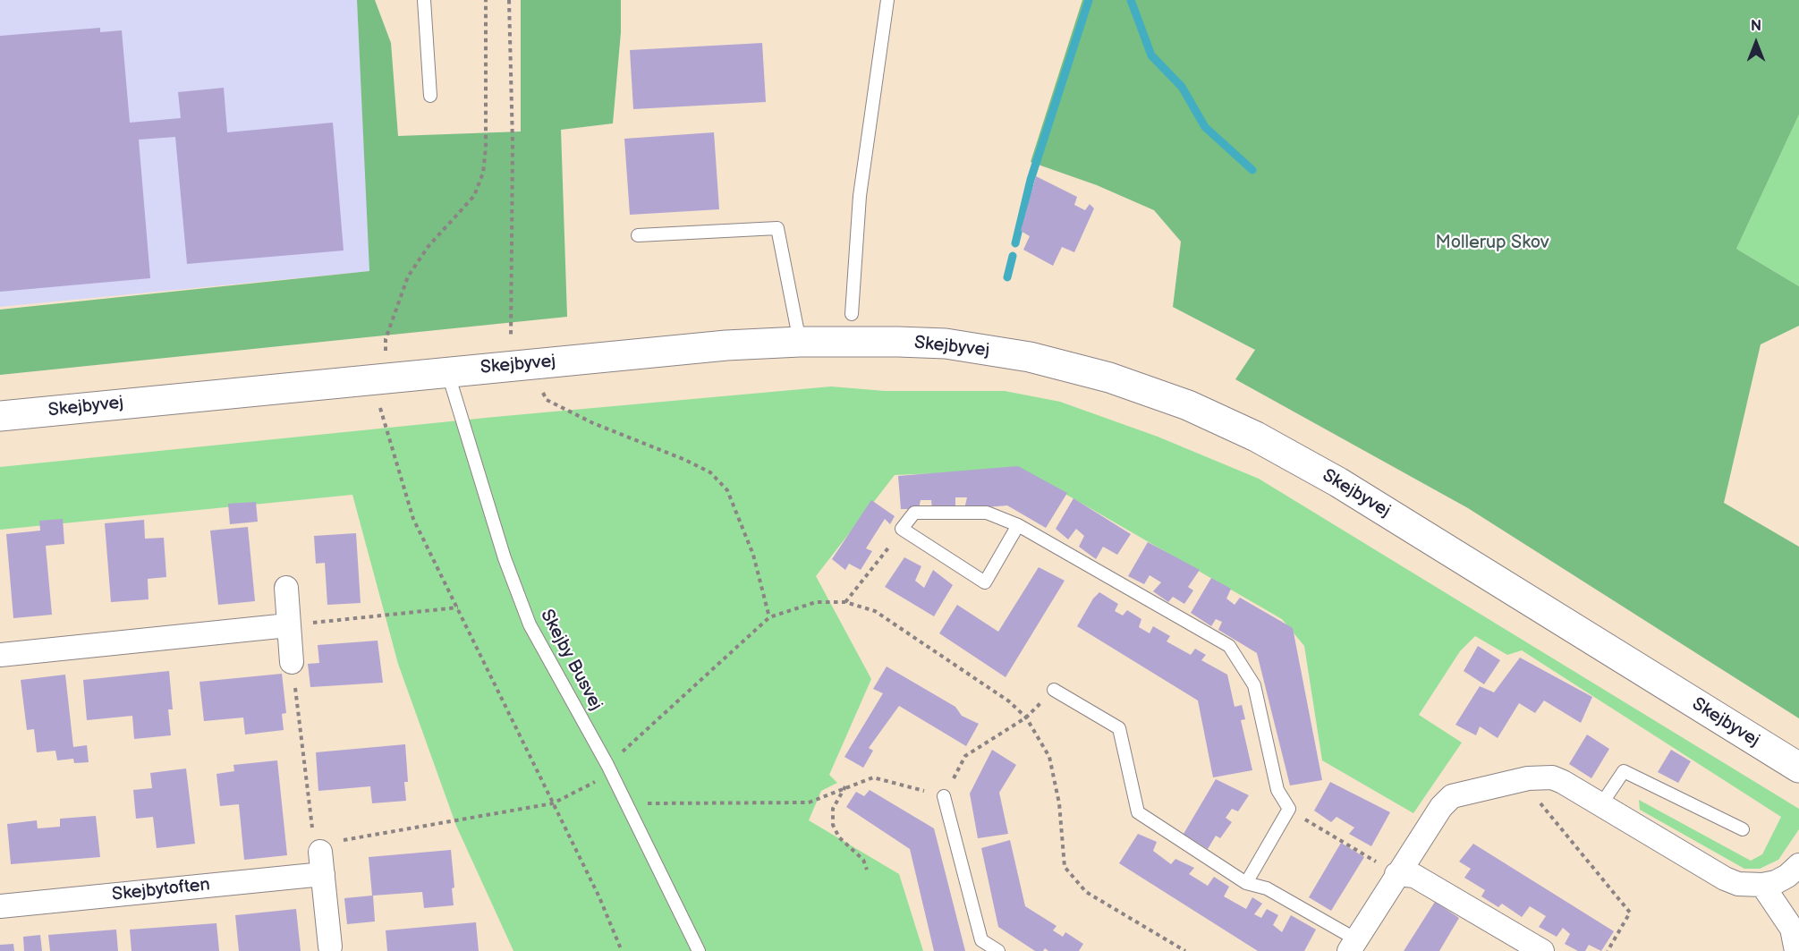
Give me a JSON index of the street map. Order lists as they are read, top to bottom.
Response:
{
  "streets": {
    "street": ["Skejbyvej", "Skejbytoften"],
    "lane": ["Skejby Busvej"]
  },
  "crossings": [
    ["Skejbyvej", "Skejby Busvej"]
  ],
  "parks": ["Mollerup Skov"],
  "north": "top"
}
